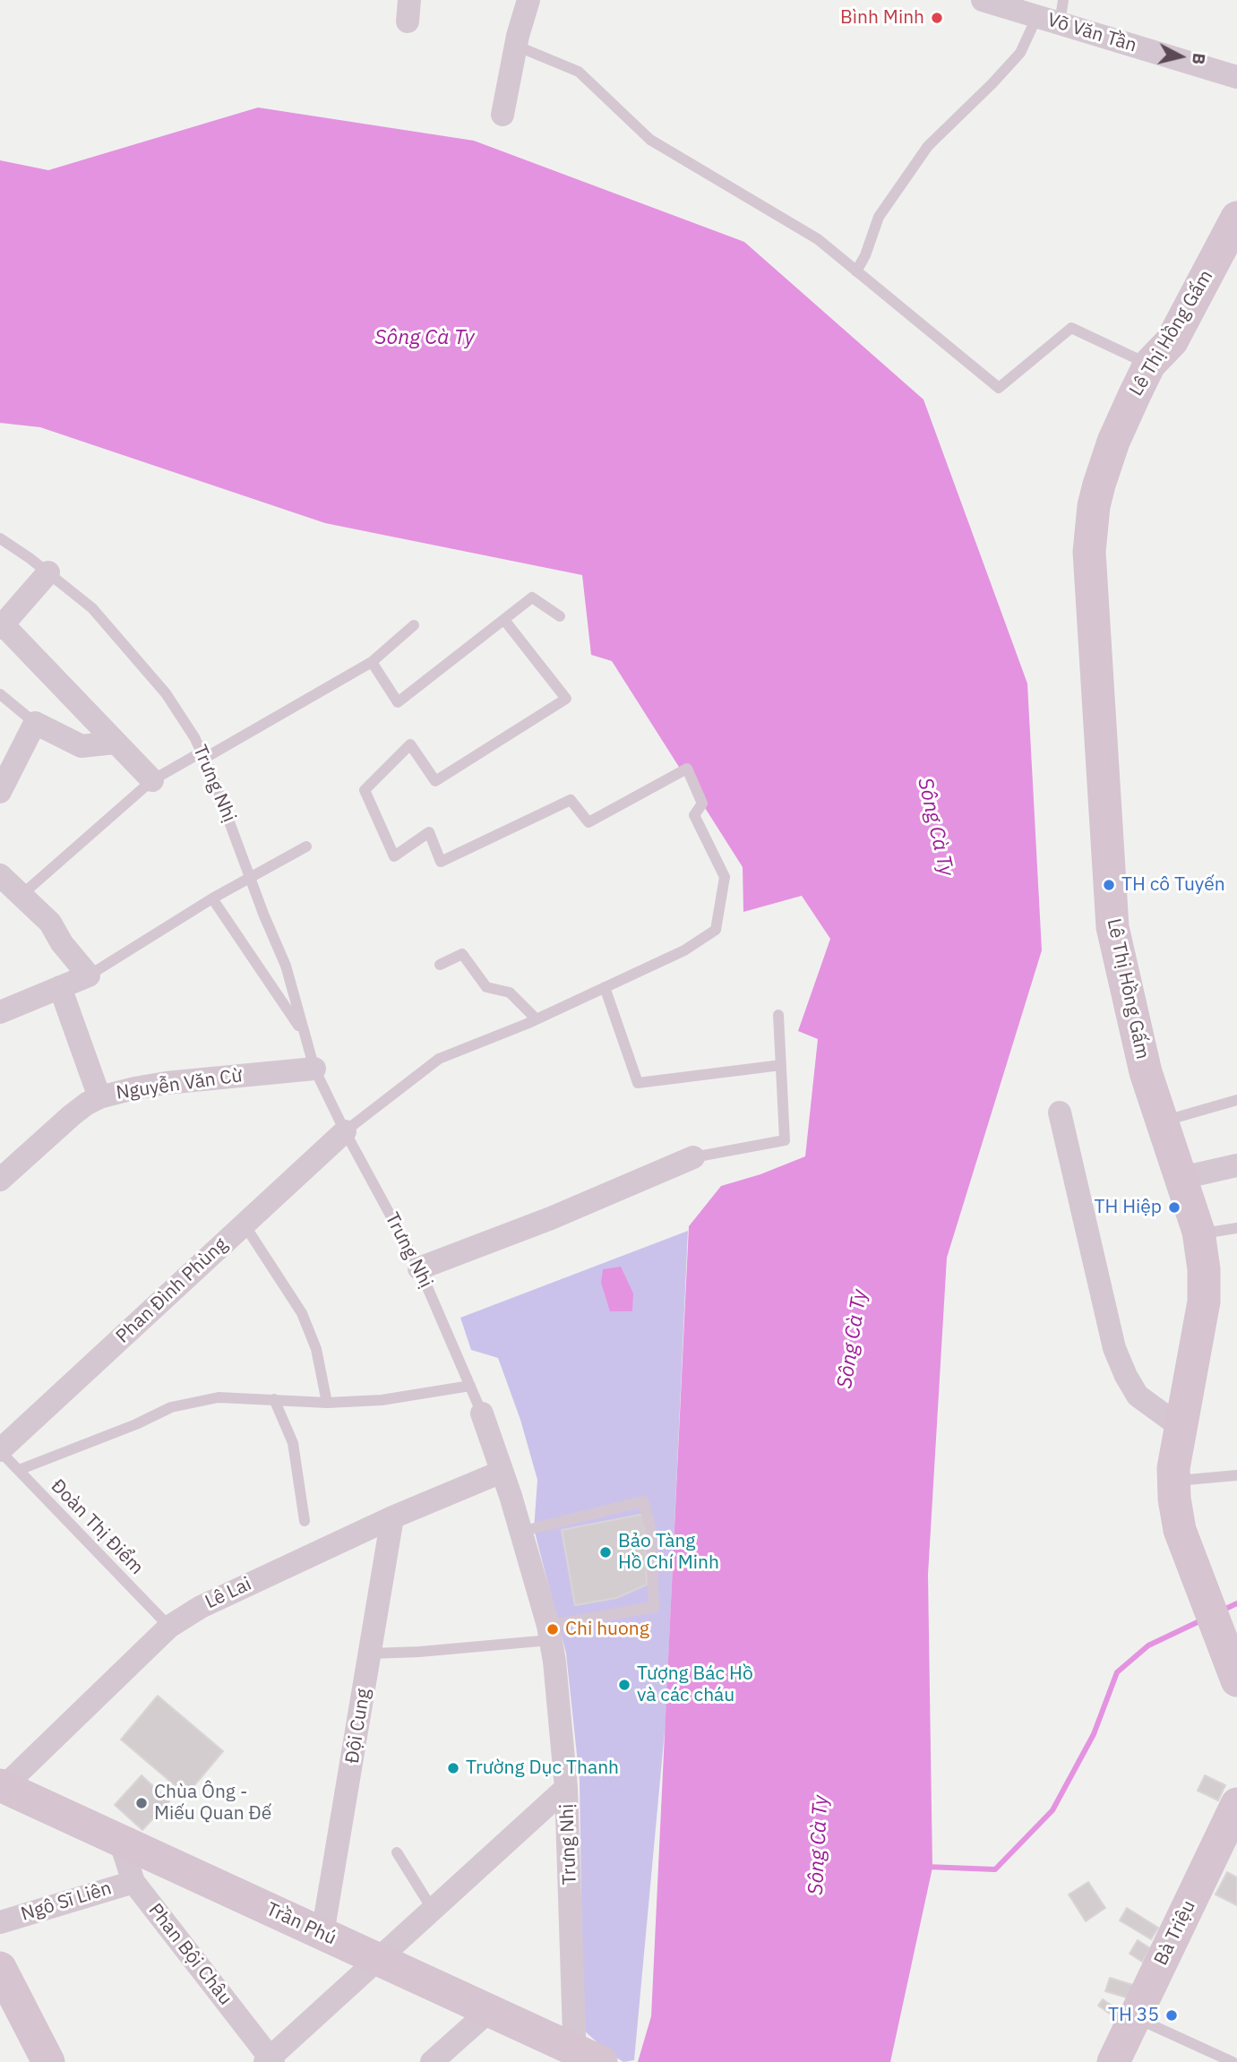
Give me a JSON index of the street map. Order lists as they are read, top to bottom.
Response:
{
  "streets": {
    "street": [
      "Võ Văn Tần",
      "Lê Thị Hồng Gấm",
      "Trưng Nhị",
      "Nguyễn Văn Cừ",
      "Phan Đình Phùng",
      "Lê Lai",
      "Đội Cung",
      "Ngô Sĩ Liên",
      "Trần Phú",
      "Bà Triệu",
      "Phan Bội Châu"
    ],
    "lane": ["Đoàn Thị Điểm"]
  },
  "crossings": [
    ["Trưng Nhị", "Nguyễn Văn Cừ"],
    ["Trưng Nhị", "Phan Đình Phùng"],
    ["Trưng Nhị", "Lê Lai"],
    ["Trưng Nhị", "Trần Phú"],
    ["Phan Đình Phùng", "Đoàn Thị Điểm"],
    ["Đoàn Thị Điểm", "Lê Lai"],
    ["Lê Lai", "Đội Cung"],
    ["Lê Lai", "Trần Phú"],
    ["Đội Cung", "Trần Phú"],
    ["Ngô Sĩ Liên", "Phan Bội Châu"],
    ["Trần Phú", "Phan Bội Châu"]
  ],
  "water": ["Sông Cà Ty"],
  "places": [
    "Bình Minh",
    "TH cô Tuyến",
    "TH Hiệp",
    "Bảo Tàng Hồ Chí Minh",
    "Chi huong",
    "Tượng Bác Hồ và các cháu",
    "Trường Dục Thanh",
    "Chùa Ông - Miếu Quan Đế",
    "TH 35"
  ],
  "north": "right"
}
